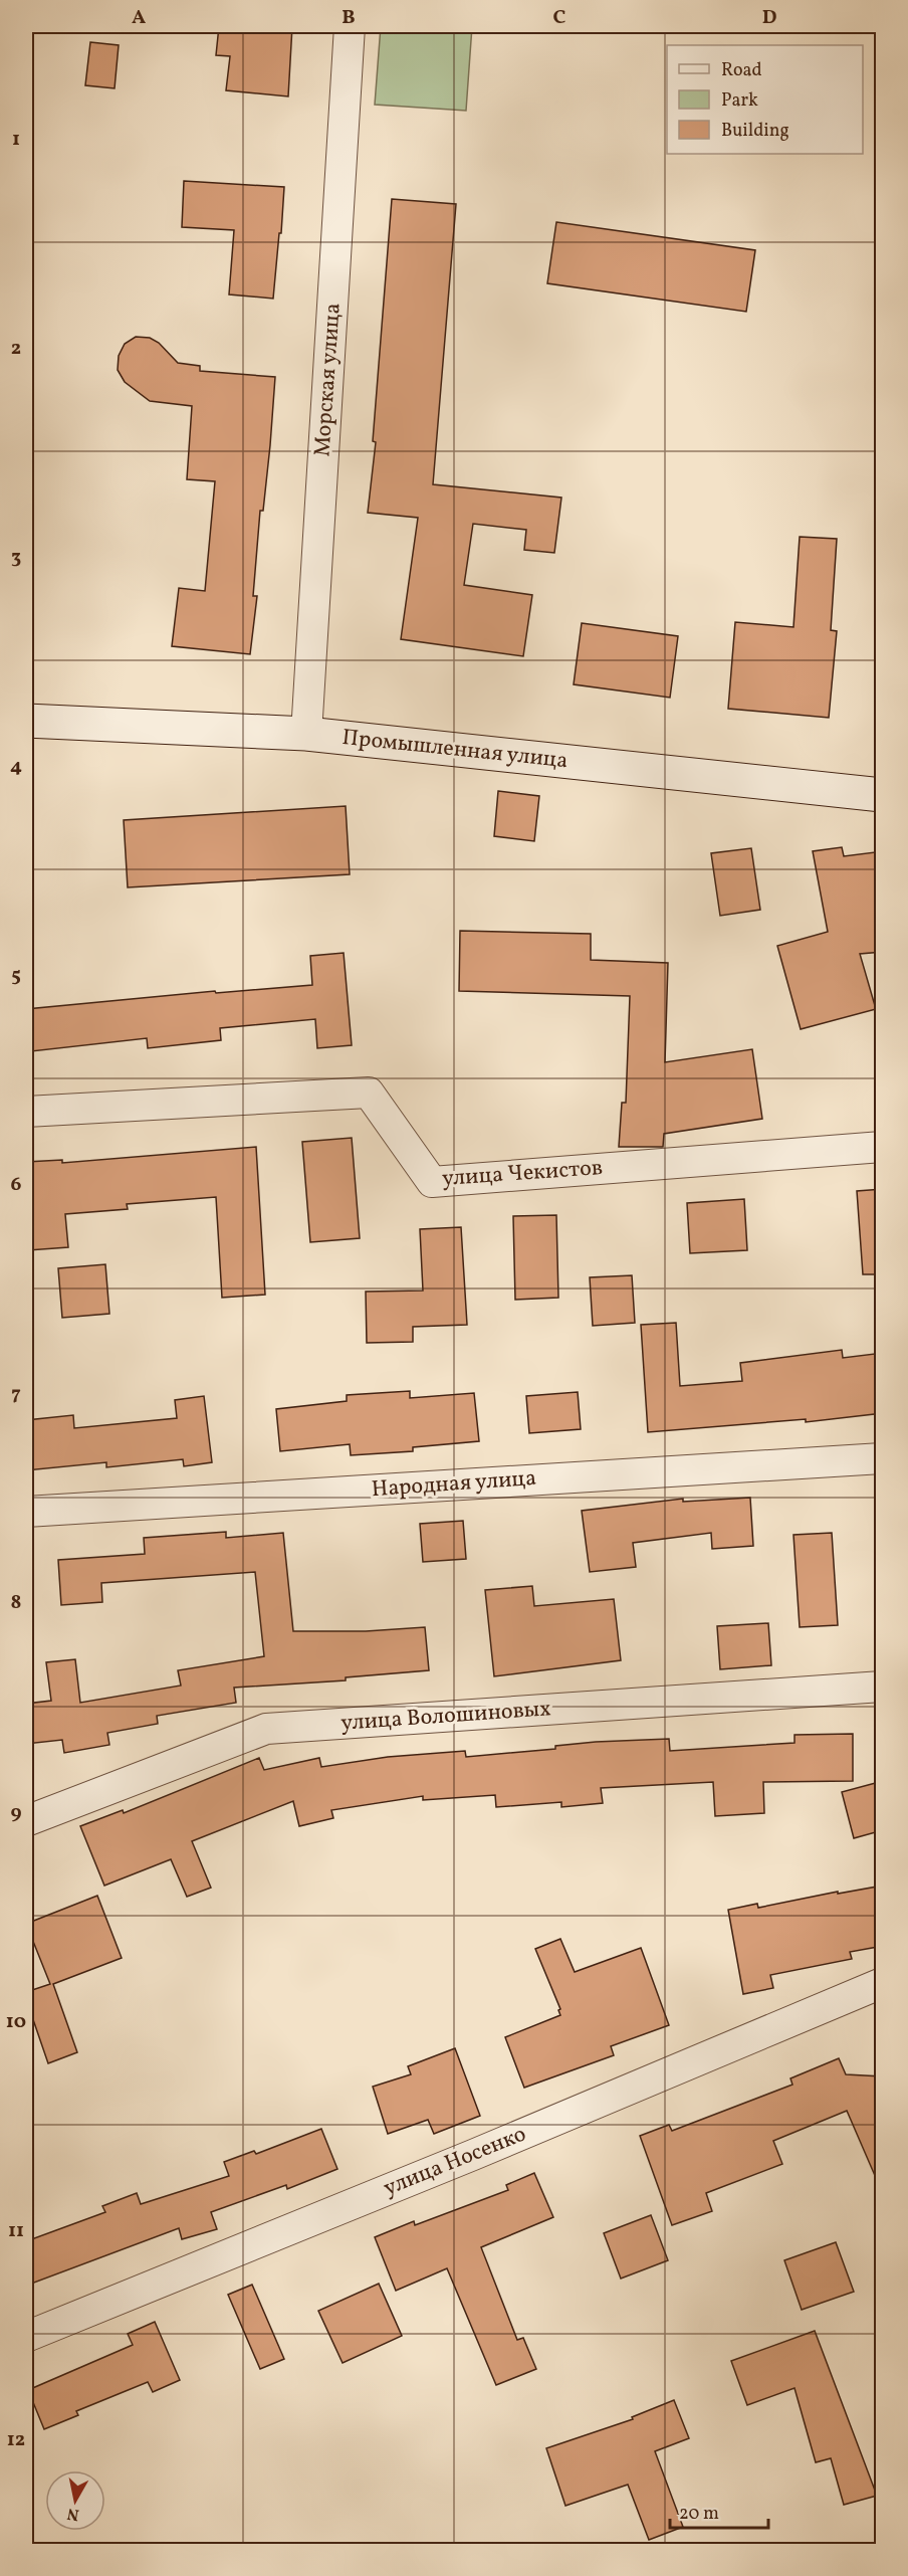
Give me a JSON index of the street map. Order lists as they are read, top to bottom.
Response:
{
  "streets": {
    "street": [
      "Морская улица",
      "Промышленная улица",
      "улица Чекистов",
      "Народная улица",
      "улица Волошиновых",
      "улица Носенко"
    ]
  },
  "crossings": [
    ["Морская улица", "Промышленная улица"]
  ],
  "legend": ["Road", "Park", "Building"],
  "scale_bar": "20 m",
  "north": "bottom",
  "grid": {
    "columns": [
      "A",
      "B",
      "C",
      "D"
    ],
    "rows": [
      "1",
      "2",
      "3",
      "4",
      "5",
      "6",
      "7",
      "8",
      "9",
      "10",
      "11",
      "12"
    ]
  }
}
